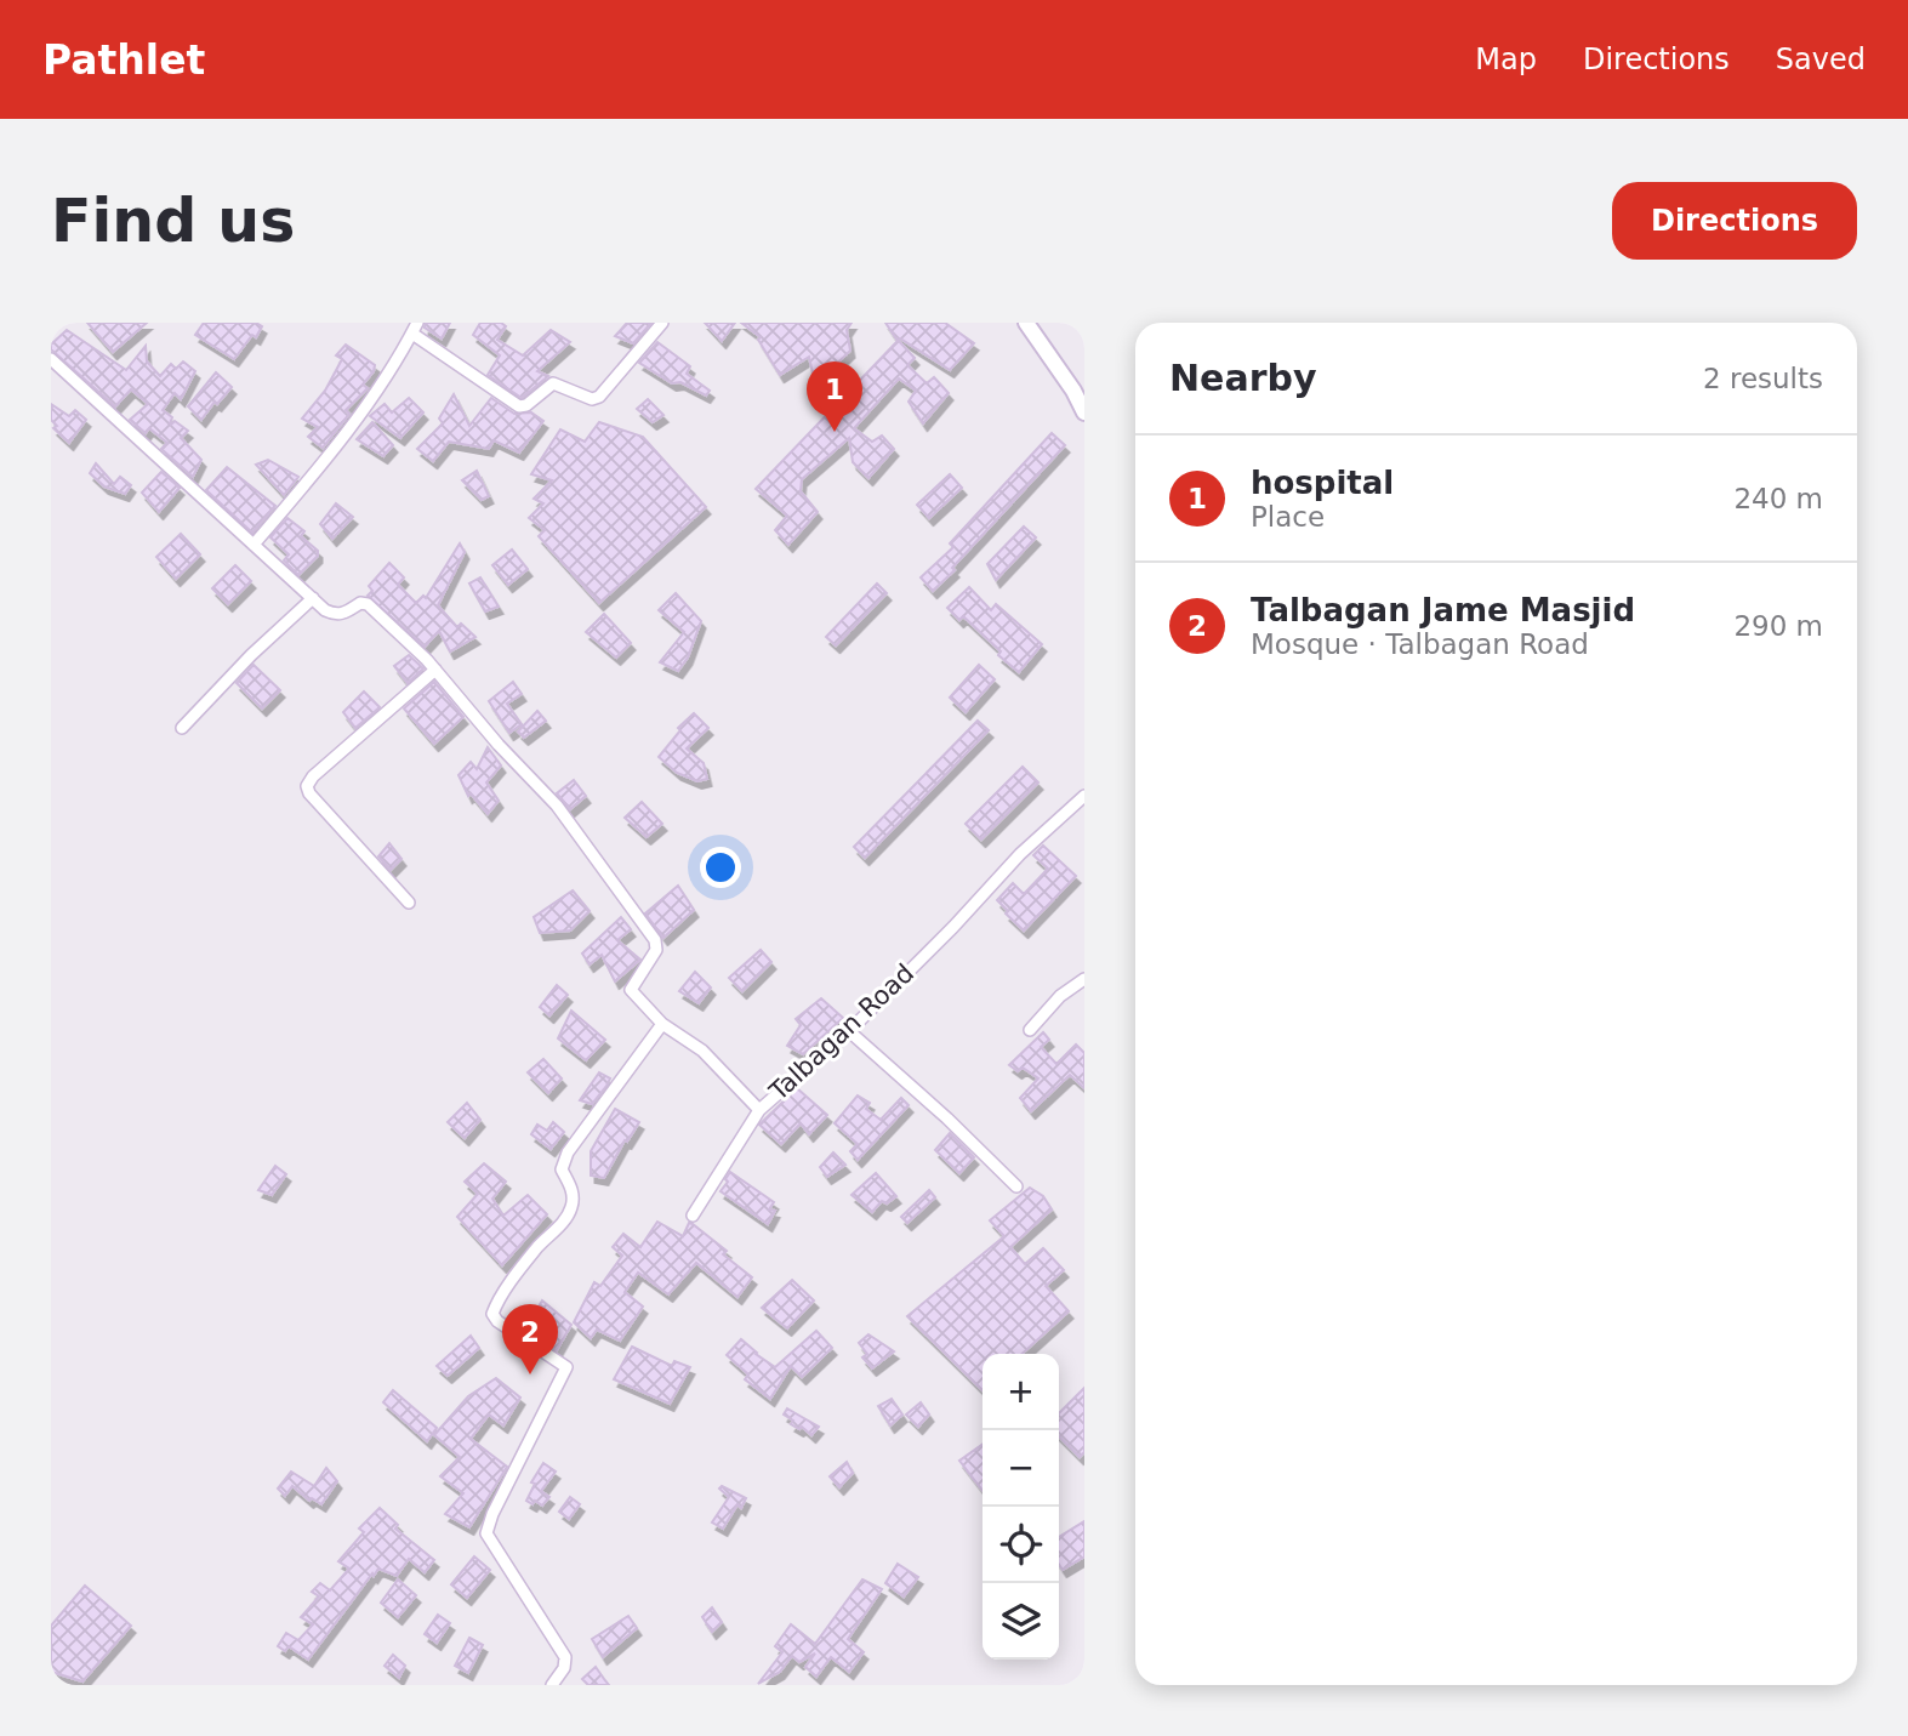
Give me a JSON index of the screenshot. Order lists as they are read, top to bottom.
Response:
{
  "streets": {
    "street": ["Talbagan Road"]
  },
  "page": {
    "header": "Pathlet",
    "nav": ["Map", "Directions", "Saved"],
    "buttons": "Directions",
    "title": "Find us",
    "heading": ["Nearby", "2 results"],
    "pins": ["1", "2"],
    "list": [
      {
        "mark": "1",
        "name": "hospital",
        "note": "Place",
        "value": "240 m"
      },
      {
        "mark": "2",
        "name": "Talbagan Jame Masjid",
        "note": "Mosque · Talbagan Road",
        "value": "290 m"
      }
    ],
    "map_buttons": ["+", "−"]
  }
}
